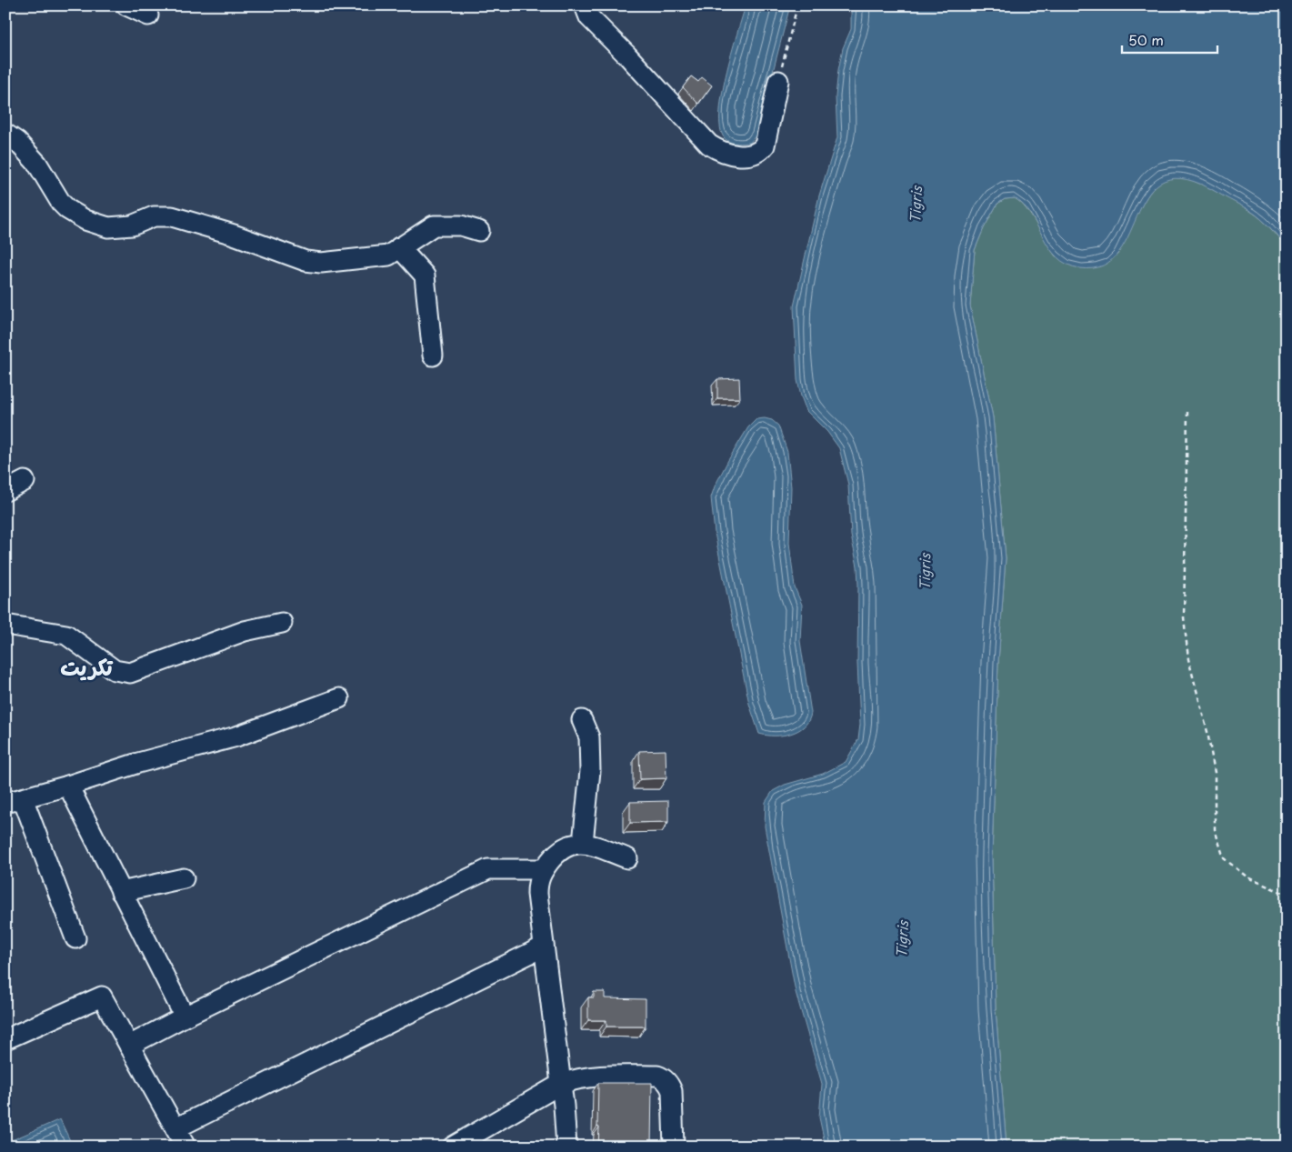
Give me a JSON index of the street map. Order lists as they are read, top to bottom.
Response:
{
  "districts": ["تكريت"],
  "water": ["Tigris"],
  "scale_bar": "50 m"
}
